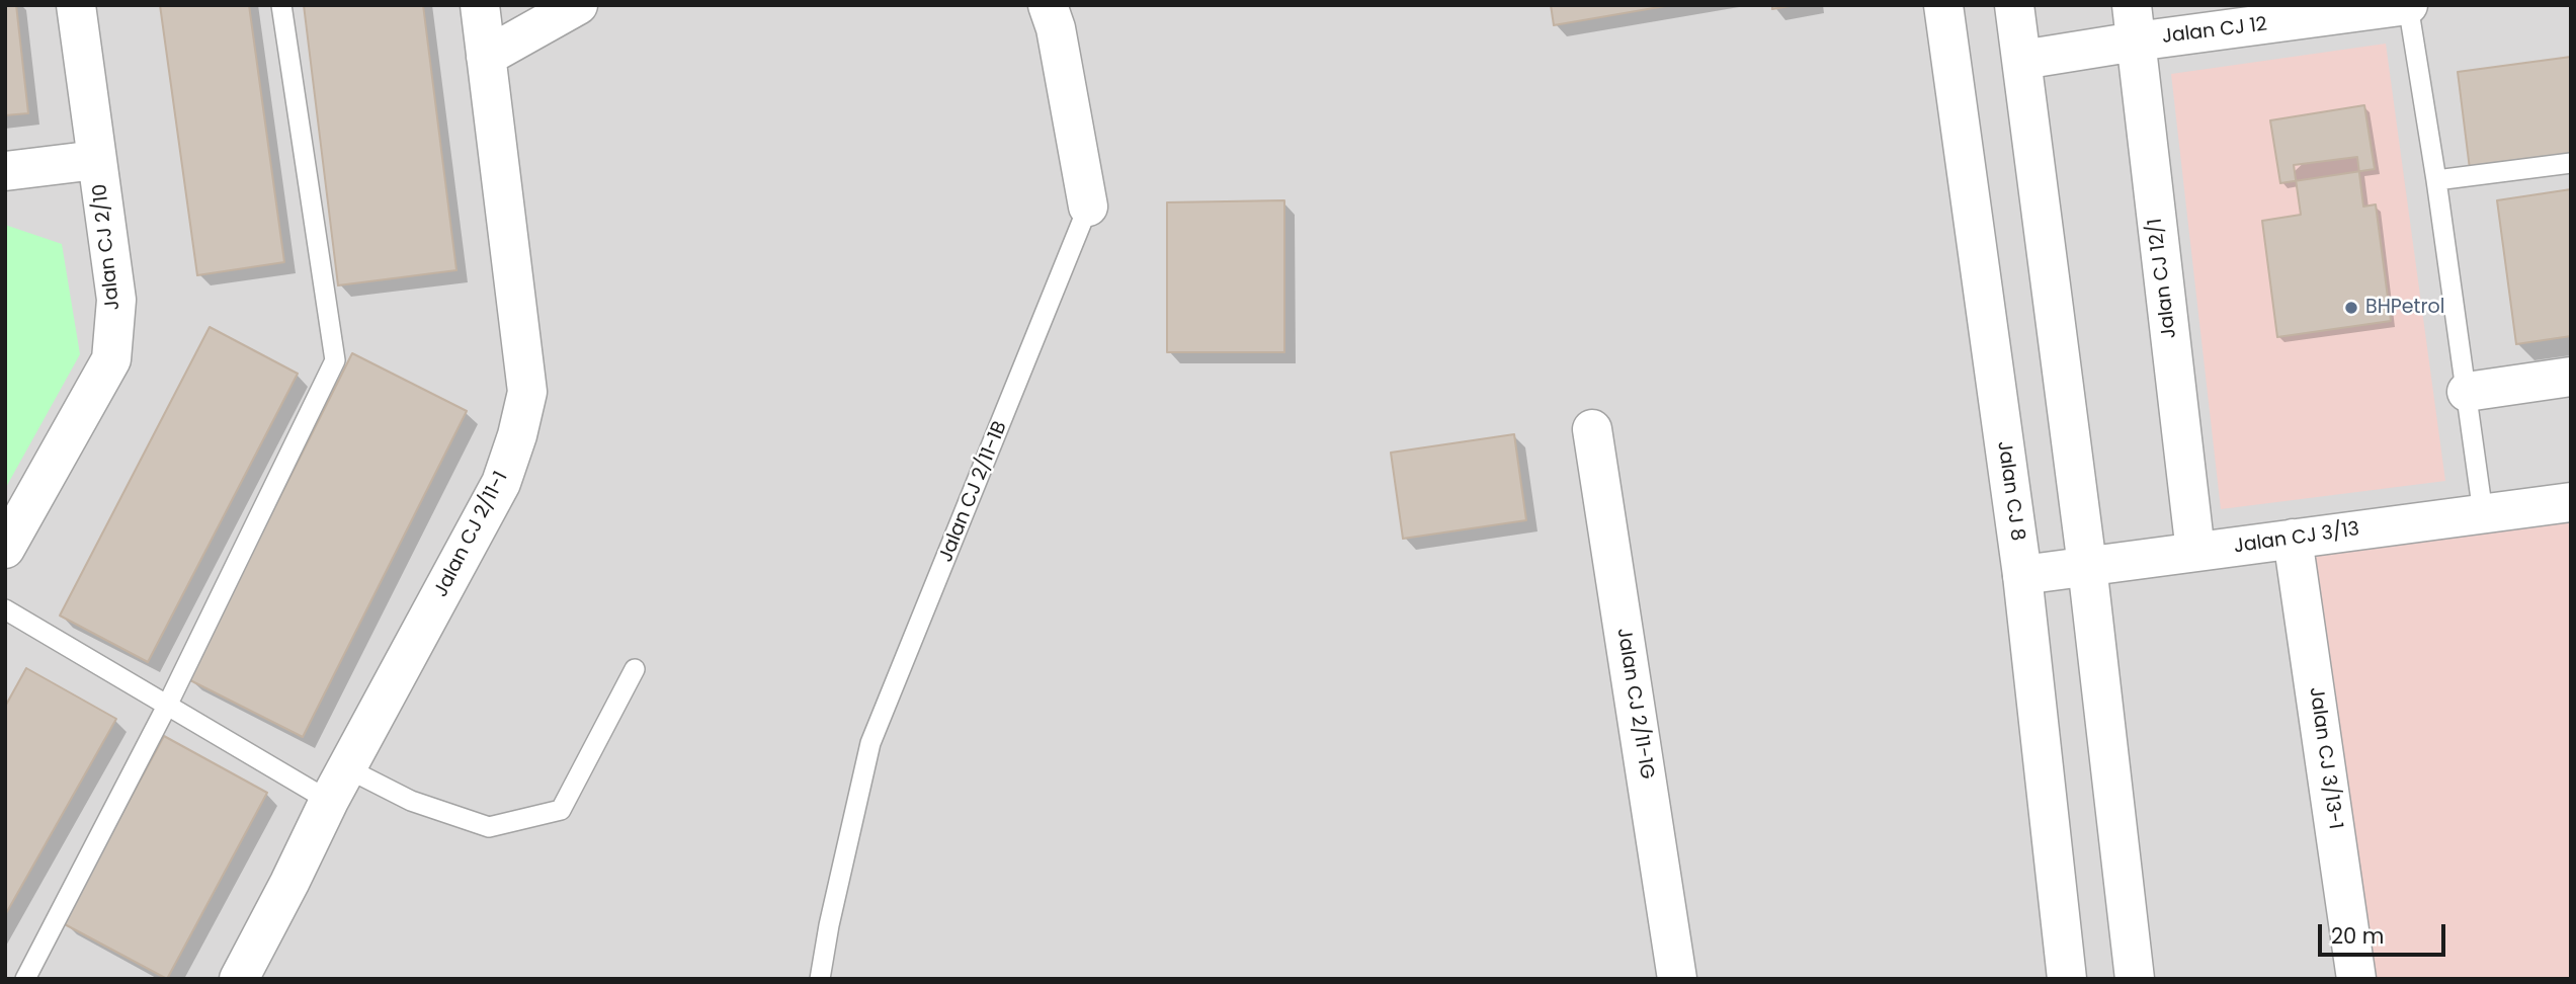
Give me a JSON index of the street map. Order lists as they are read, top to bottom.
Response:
{
  "streets": {
    "street": [
      "Jalan CJ 12",
      "Jalan CJ 2/10",
      "Jalan CJ 12/1",
      "Jalan CJ 8",
      "Jalan CJ 2/11-1B",
      "Jalan CJ 2/11-1",
      "Jalan CJ 3/13",
      "Jalan CJ 2/11-1G",
      "Jalan CJ 3/13-1"
    ]
  },
  "crossings": [
    ["Jalan CJ 12", "Jalan CJ 12/1"],
    ["Jalan CJ 12/1", "Jalan CJ 3/13"],
    ["Jalan CJ 8", "Jalan CJ 3/13"],
    ["Jalan CJ 3/13", "Jalan CJ 3/13-1"]
  ],
  "places": ["BHPetrol"],
  "scale_bar": "20 m"
}
